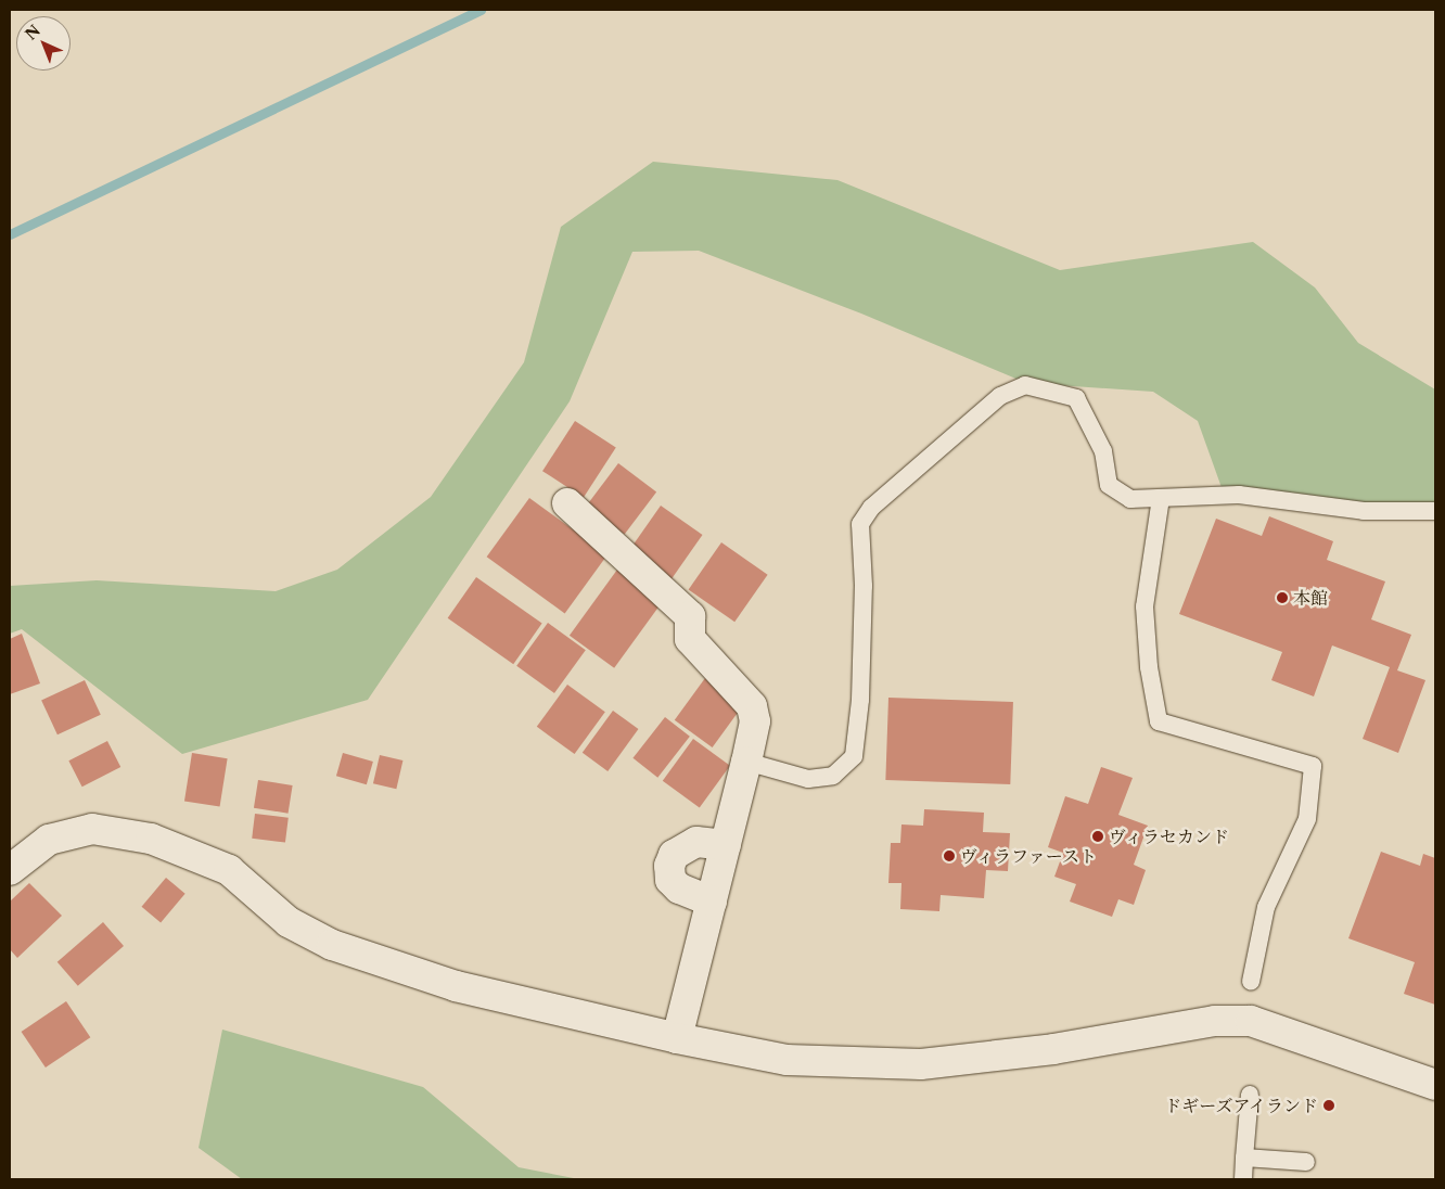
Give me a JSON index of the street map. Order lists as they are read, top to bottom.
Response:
{
  "places": [
    "本館",
    "ヴィラセカンド",
    "ヴィラファースト",
    "ドギーズアイランド"
  ],
  "north": "top left"
}
